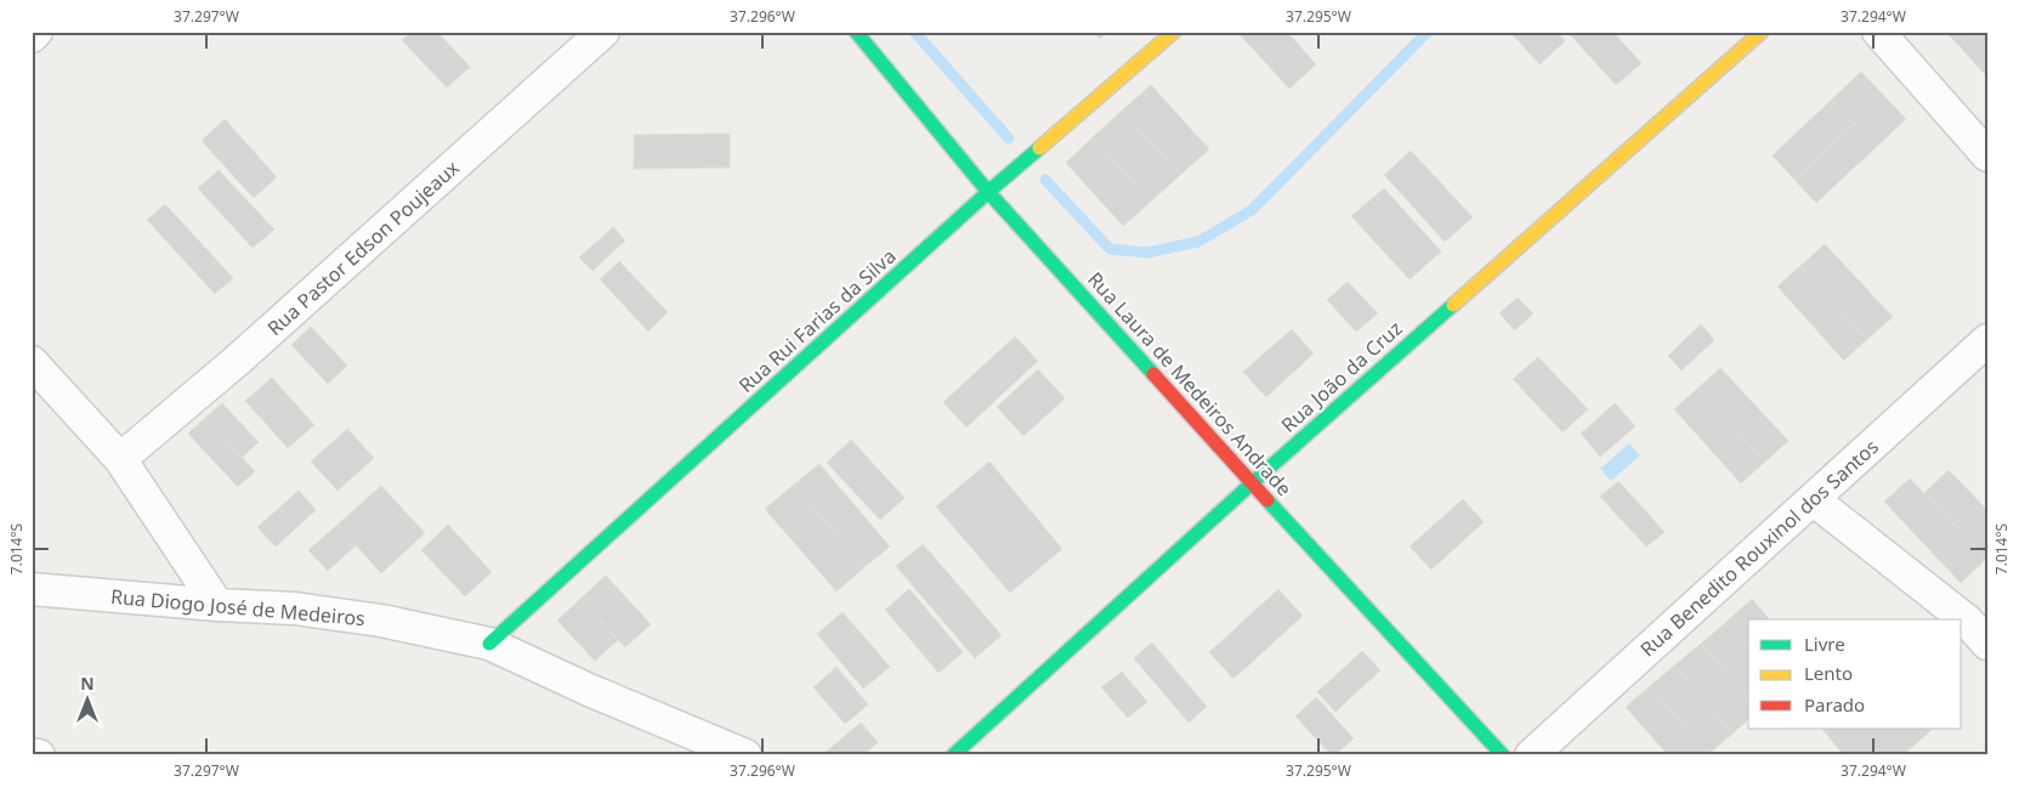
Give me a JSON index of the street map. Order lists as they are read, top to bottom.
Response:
{
  "streets": {
    "street": [
      "Rua Pastor Edson Poujeaux",
      "Rua Rui Farias da Silva",
      "Rua João da Cruz",
      "Rua Laura de Medeiros Andrade",
      "Rua Benedito Rouxinol dos Santos",
      "Rua Diogo José de Medeiros"
    ]
  },
  "crossings": [
    ["Rua Rui Farias da Silva", "Rua Laura de Medeiros Andrade"],
    ["Rua Rui Farias da Silva", "Rua Diogo José de Medeiros"],
    ["Rua João da Cruz", "Rua Laura de Medeiros Andrade"]
  ],
  "legend": ["Livre", "Lento", "Parado"],
  "north": "top",
  "coordinates": [
    "37.297°W",
    "37.296°W",
    "37.295°W",
    "37.294°W",
    "7.014°S"
  ]
}
